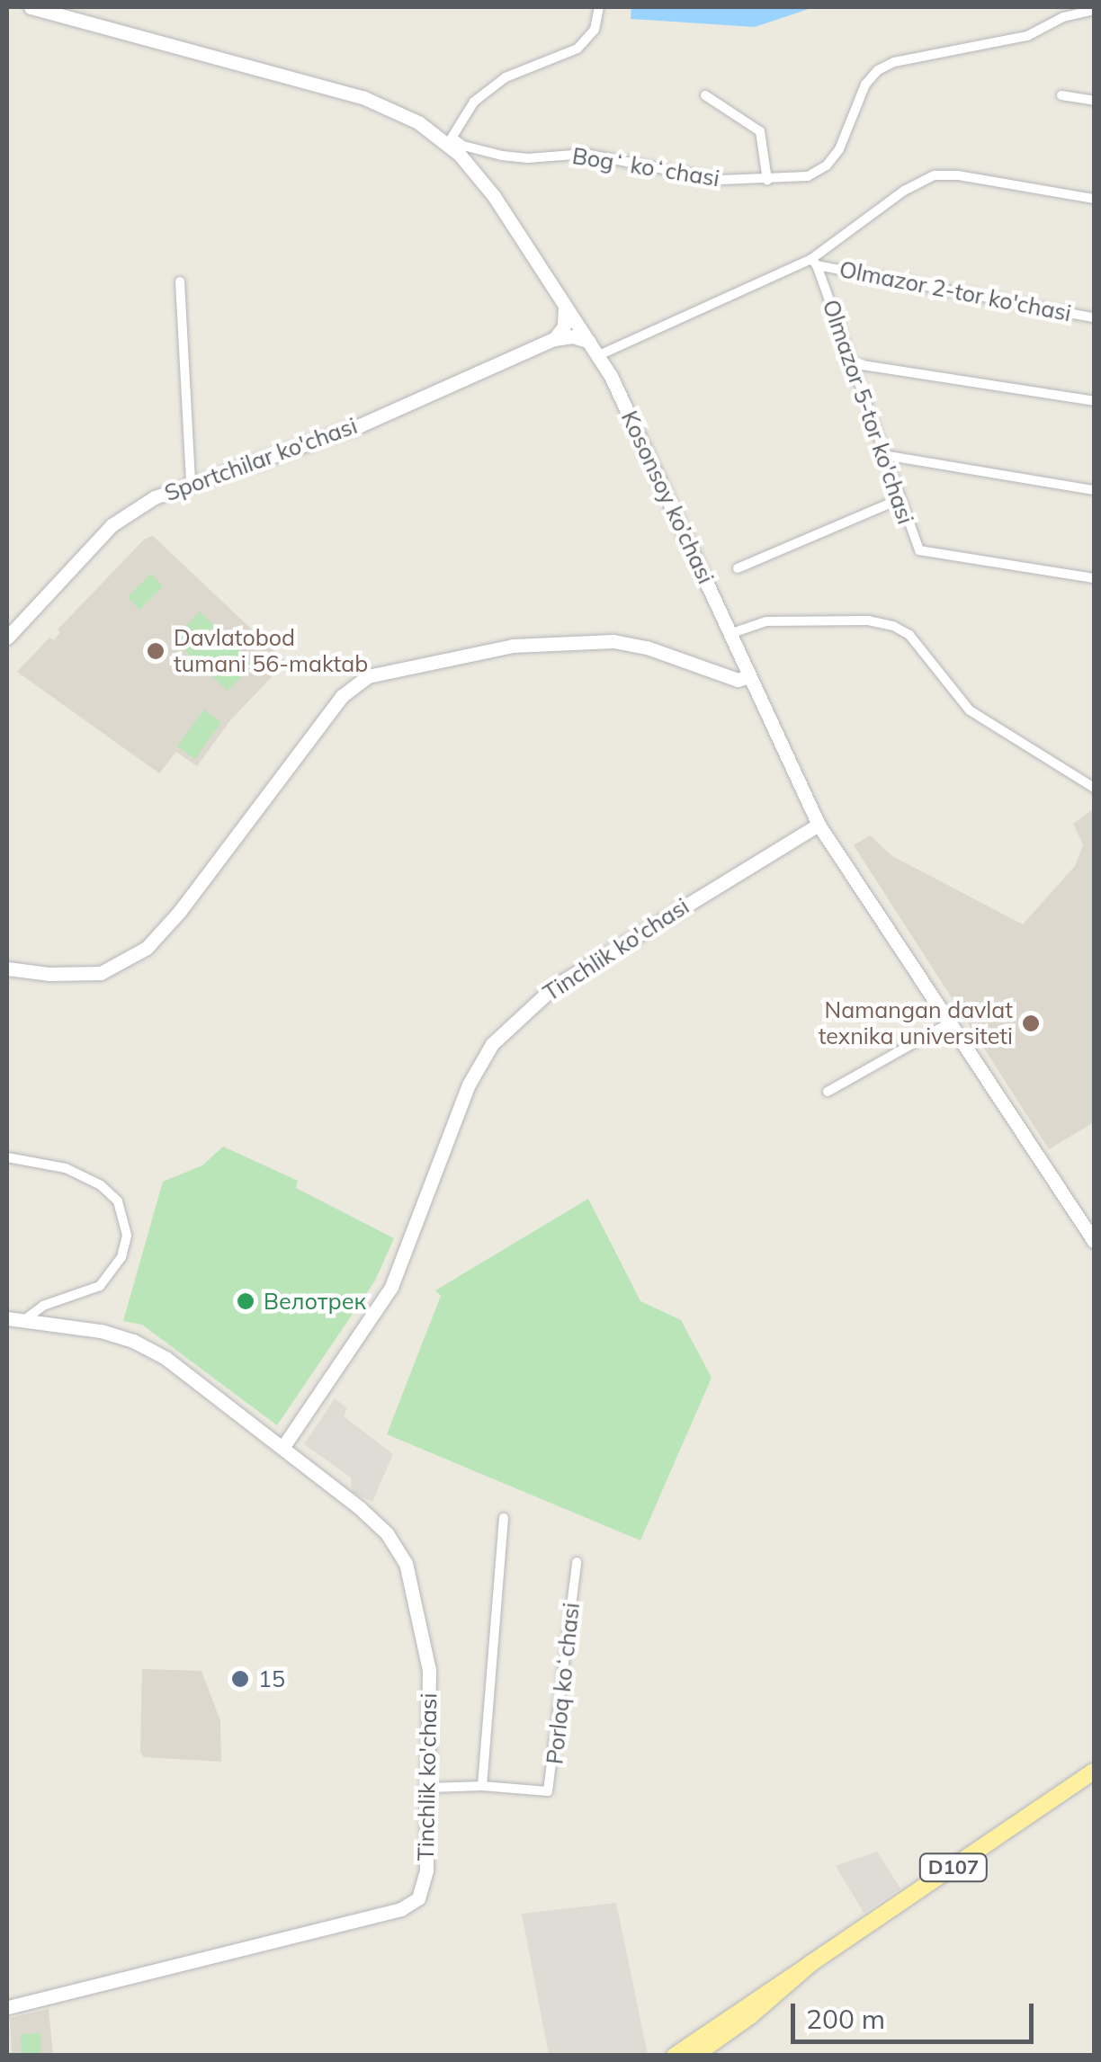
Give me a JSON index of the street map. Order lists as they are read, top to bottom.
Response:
{
  "streets": {
    "main road": ["D107"],
    "street": [
      "Bogʻ koʻchasi",
      "Olmazor 2-tor ko'chasi",
      "Olmazor 5-tor ko'chasi",
      "Sportchilar ko'chasi",
      "Kosonsoy ko’chasi",
      "Tinchlik ko'chasi",
      "Porloq koʻchasi"
    ]
  },
  "crossings": [
    ["Bogʻ koʻchasi", "Kosonsoy ko’chasi"],
    ["Olmazor 2-tor ko'chasi", "Olmazor 5-tor ko'chasi"],
    ["Kosonsoy ko’chasi", "Tinchlik ko'chasi"],
    ["Tinchlik ko'chasi", "Porloq koʻchasi"]
  ],
  "places": [
    "Davlatobod tumani 56-maktab",
    "Namangan davlat texnika universiteti",
    "Велотрек",
    "15"
  ],
  "scale_bar": "200 m"
}
